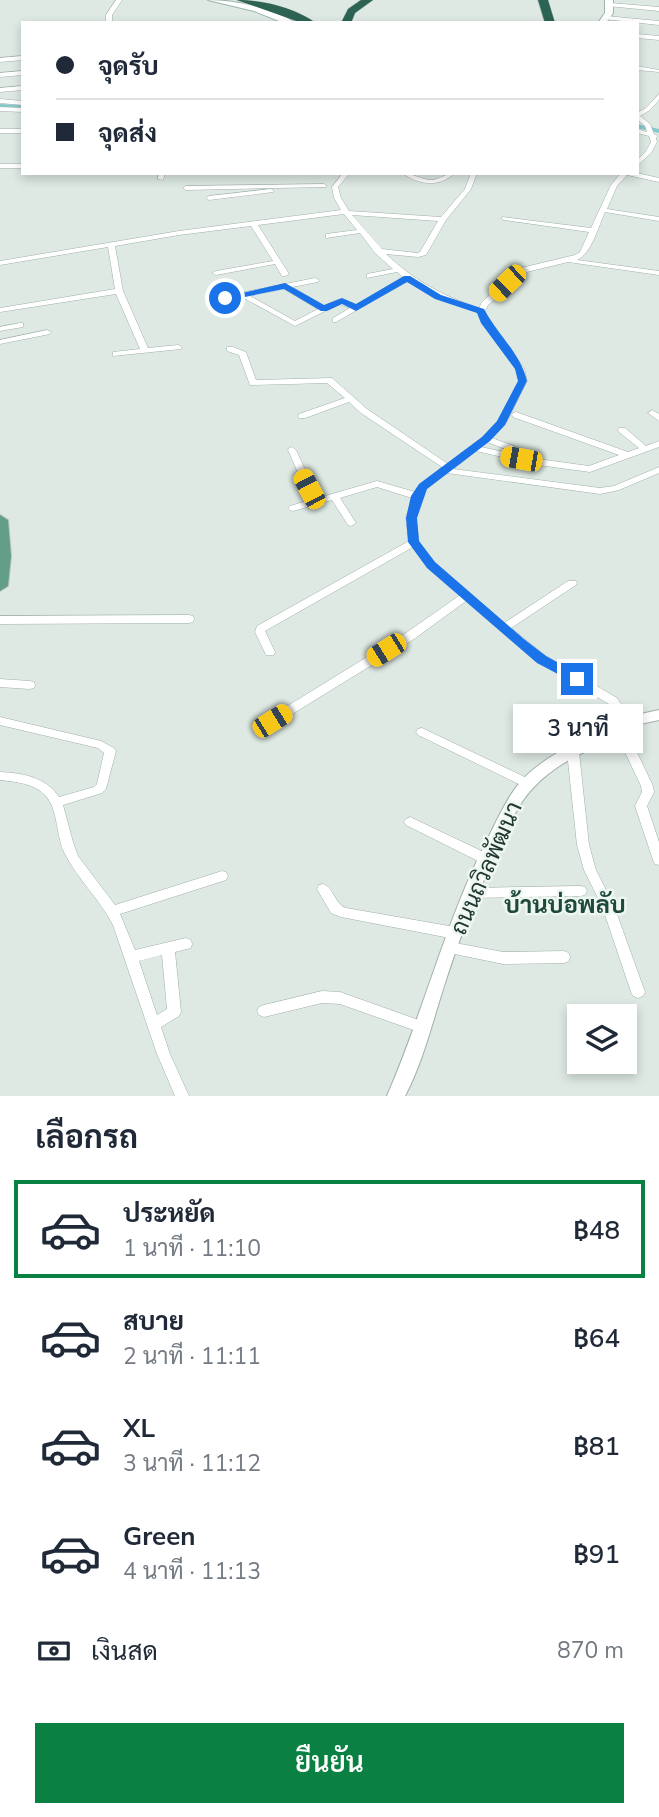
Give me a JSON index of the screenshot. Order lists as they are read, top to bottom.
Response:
{
  "streets": {
    "street": ["ถนนถวิลพัฒนา"]
  },
  "districts": ["บ้านบ่อพลับ"],
  "page": {
    "banner": ["จุดรับ", "จุดส่ง"],
    "bubble": "3 นาที",
    "heading": "เลือกรถ",
    "list": [
      {
        "name": "ประหยัด",
        "note": "1 นาที · 11:10",
        "value": "฿48"
      },
      {
        "name": "สบาย",
        "note": "2 นาที · 11:11",
        "value": "฿64"
      },
      {
        "name": "XL",
        "note": "3 นาที · 11:12",
        "value": "฿81"
      },
      {
        "name": "Green",
        "note": "4 นาที · 11:13",
        "value": "฿91"
      }
    ],
    "pay": ["เงินสด", "870 m"],
    "buttons": "ยืนยัน"
  }
}
